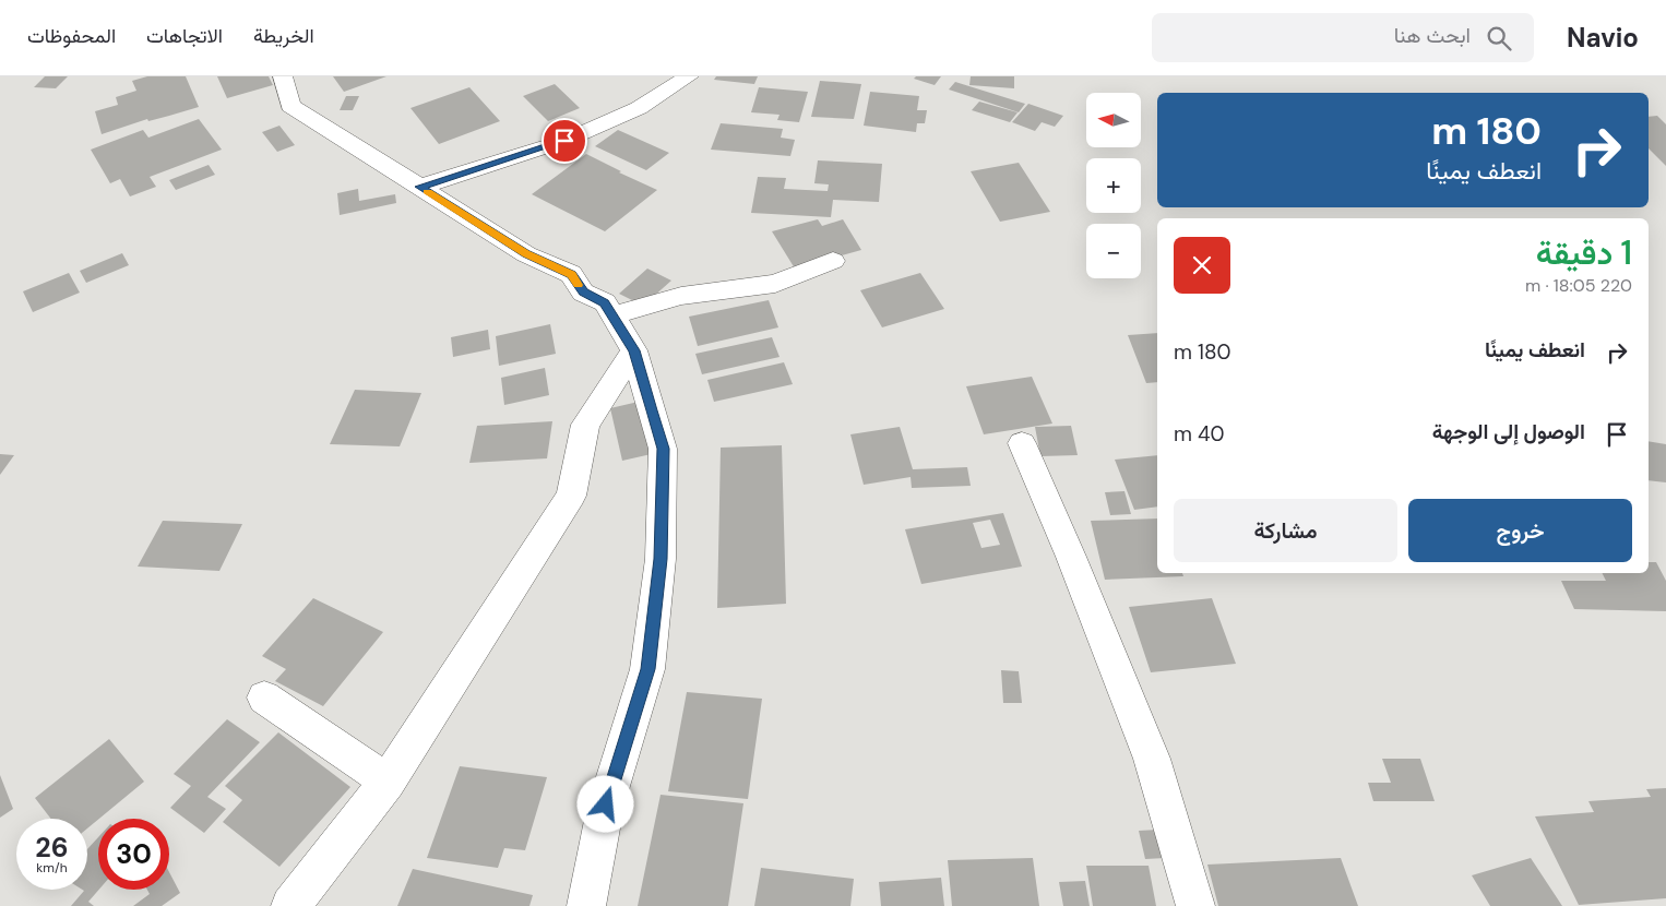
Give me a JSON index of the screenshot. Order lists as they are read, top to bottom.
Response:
{
  "north": "left",
  "page": {
    "header": "Navio",
    "search": "ابحث هنا",
    "nav": ["الخريطة", "الاتجاهات", "المحفوظات"],
    "map_buttons": ["+", "−"],
    "turn": ["180 m", "انعطف يمينًا"],
    "heading": ["1 دقيقة", "220 m · 18:05"],
    "list": [
      {
        "name": "انعطف يمينًا",
        "value": "180 m"
      },
      {
        "name": "الوصول إلى الوجهة",
        "value": "40 m"
      }
    ],
    "buttons": ["خروج", "مشاركة"],
    "speed": "26 km/h",
    "limit": "30"
  }
}
